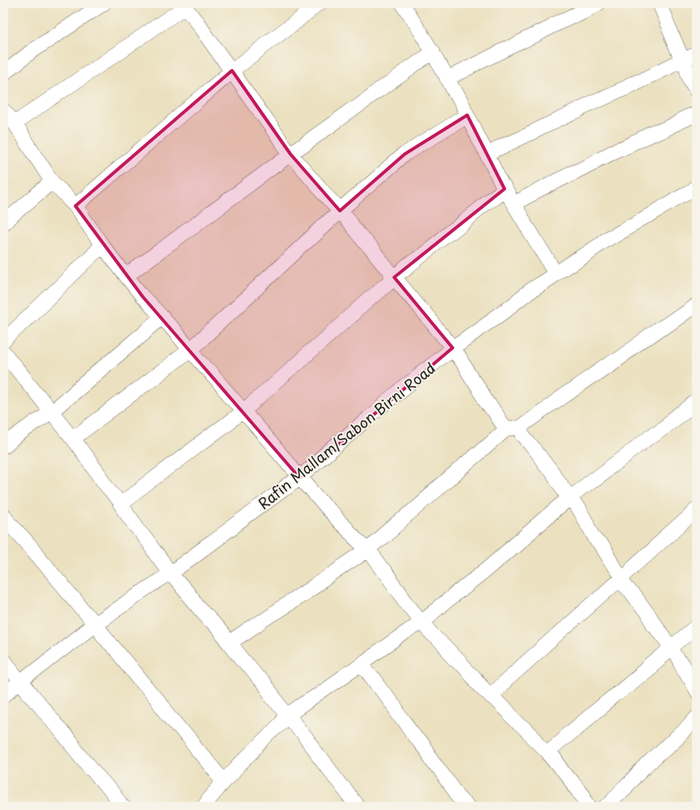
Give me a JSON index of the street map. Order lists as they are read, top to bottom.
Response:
{
  "streets": {
    "street": ["Rafin Mallam/Sabon Birni Road"]
  }
}
